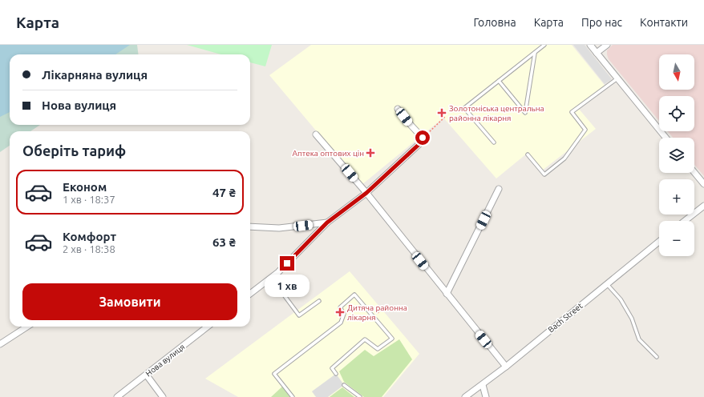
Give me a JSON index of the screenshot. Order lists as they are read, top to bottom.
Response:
{
  "streets": {
    "street": ["Bach Street", "Нова вулиця"]
  },
  "places": {
    "health": ["Золотоніська центральна районна лікарня", "Аптека оптових цін", "Дитяча районна лікарня"]
  },
  "north": "bottom",
  "page": {
    "header": "Карта",
    "nav": [
      "Головна",
      "Карта",
      "Про нас",
      "Контакти"
    ],
    "map_buttons": ["+", "−"],
    "banner": ["Лікарняна вулиця", "Нова вулиця"],
    "heading": "Оберіть тариф",
    "list": [
      {
        "name": "Економ",
        "note": "1 хв · 18:37",
        "value": "47 ₴"
      },
      {
        "name": "Комфорт",
        "note": "2 хв · 18:38",
        "value": "63 ₴"
      }
    ],
    "bubble": "1 хв",
    "buttons": "Замовити"
  }
}
